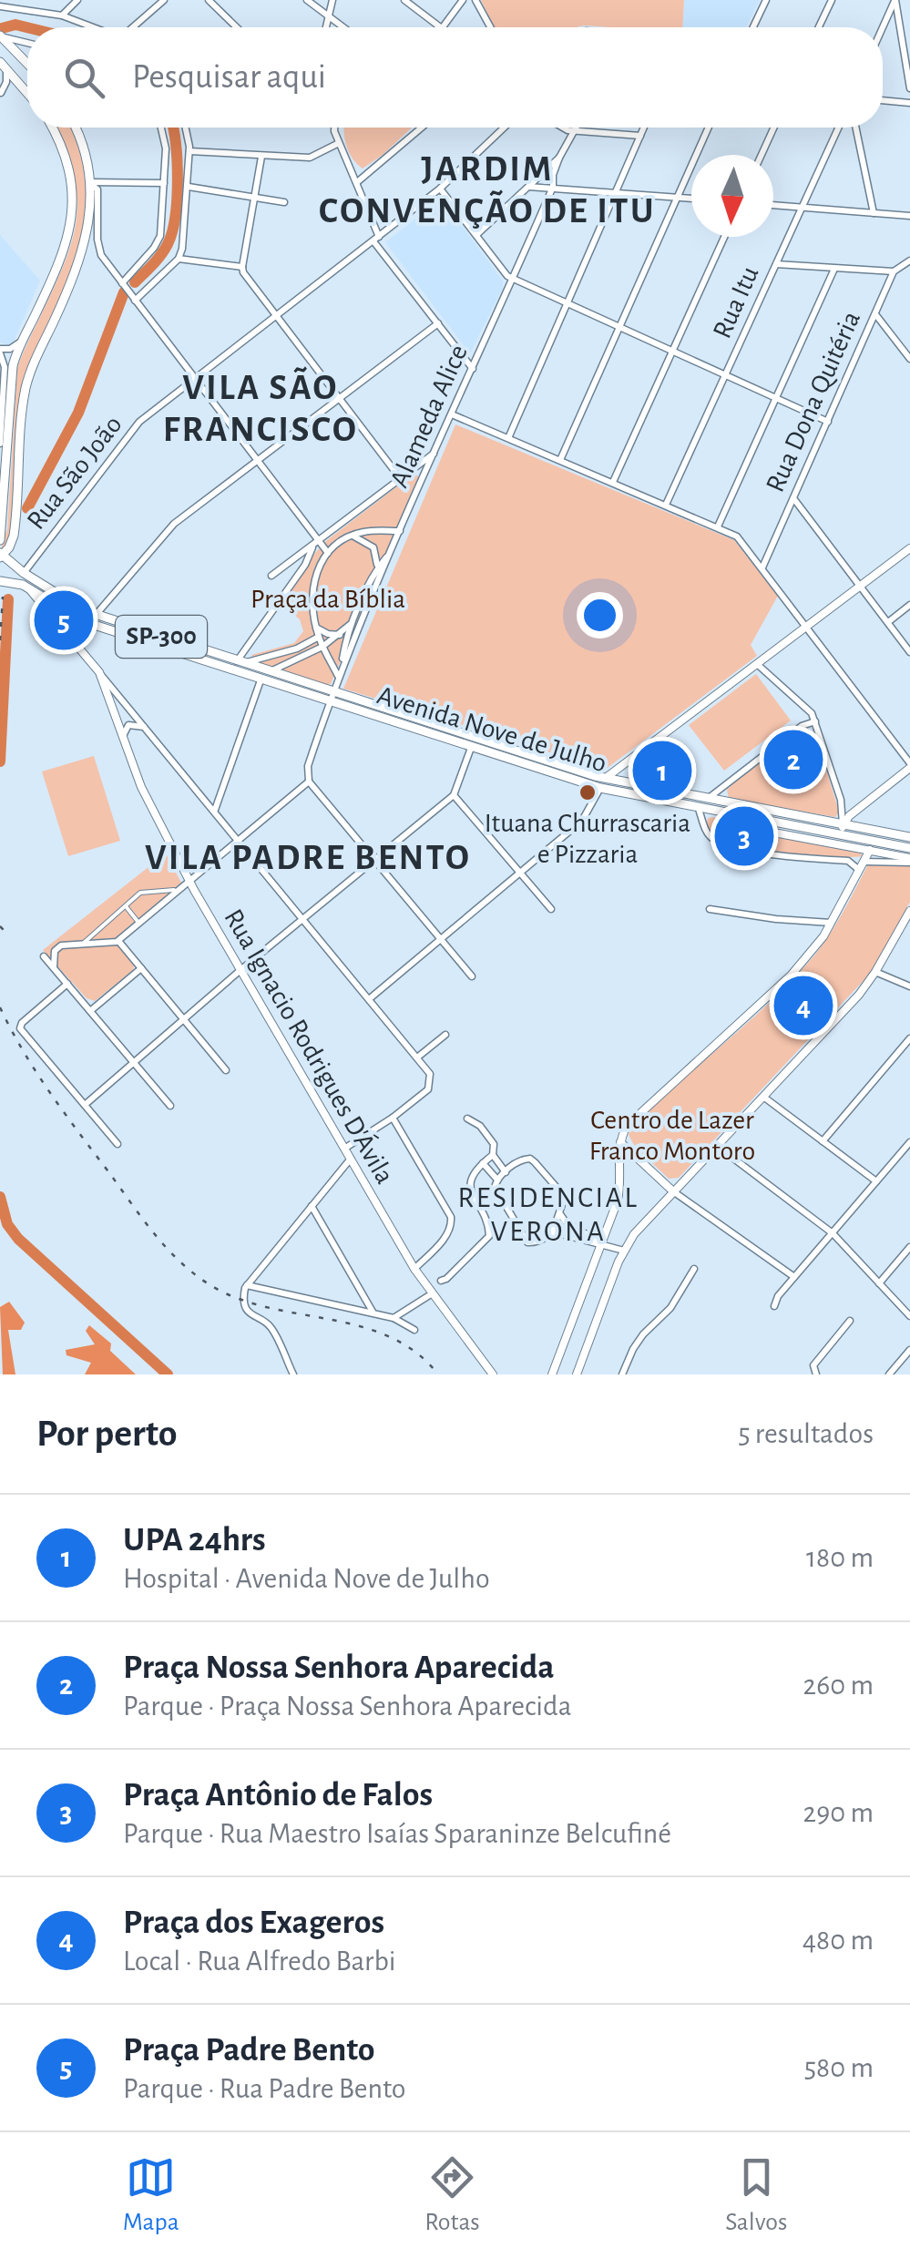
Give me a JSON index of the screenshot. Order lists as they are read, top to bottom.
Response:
{
  "streets": {
    "main road": ["SP-300", "Avenida Nove de Julho"],
    "street": [
      "Rua Itu",
      "Rua Dona Quitéria",
      "Alameda Alice",
      "Rua São João",
      "Rua Ignacio Rodrigues D'Ávila"
    ]
  },
  "crossings": [
    ["Alameda Alice", "SP-300"],
    ["Alameda Alice", "Avenida Nove de Julho"],
    ["Rua São João", "SP-300"],
    ["SP-300", "Avenida Nove de Julho"]
  ],
  "districts": [
    "JARDIM CONVENÇÃO DE ITU",
    "VILA SÃO FRANCISCO",
    "VILA PADRE BENTO",
    "RESIDENCIAL VERONA"
  ],
  "parks": ["Praça da Bíblia", "Centro de Lazer Franco Montoro"],
  "places": ["Ituana Churrascaria e Pizzaria"],
  "north": "bottom",
  "page": {
    "search": "Pesquisar aqui",
    "pins": [
      "5",
      "2",
      "1",
      "3",
      "4"
    ],
    "heading": ["Por perto", "5 resultados"],
    "list": [
      {
        "mark": "1",
        "name": "UPA 24hrs",
        "note": "Hospital · Avenida Nove de Julho",
        "value": "180 m"
      },
      {
        "mark": "2",
        "name": "Praça Nossa Senhora Aparecida",
        "note": "Parque · Praça Nossa Senhora Aparecida",
        "value": "260 m"
      },
      {
        "mark": "3",
        "name": "Praça Antônio de Falos",
        "note": "Parque · Rua Maestro Isaías Sparaninze Belcufiné",
        "value": "290 m"
      },
      {
        "mark": "4",
        "name": "Praça dos Exageros",
        "note": "Local · Rua Alfredo Barbi",
        "value": "480 m"
      },
      {
        "mark": "5",
        "name": "Praça Padre Bento",
        "note": "Parque · Rua Padre Bento",
        "value": "580 m"
      }
    ],
    "nav": ["Mapa", "Rotas", "Salvos"]
  }
}
